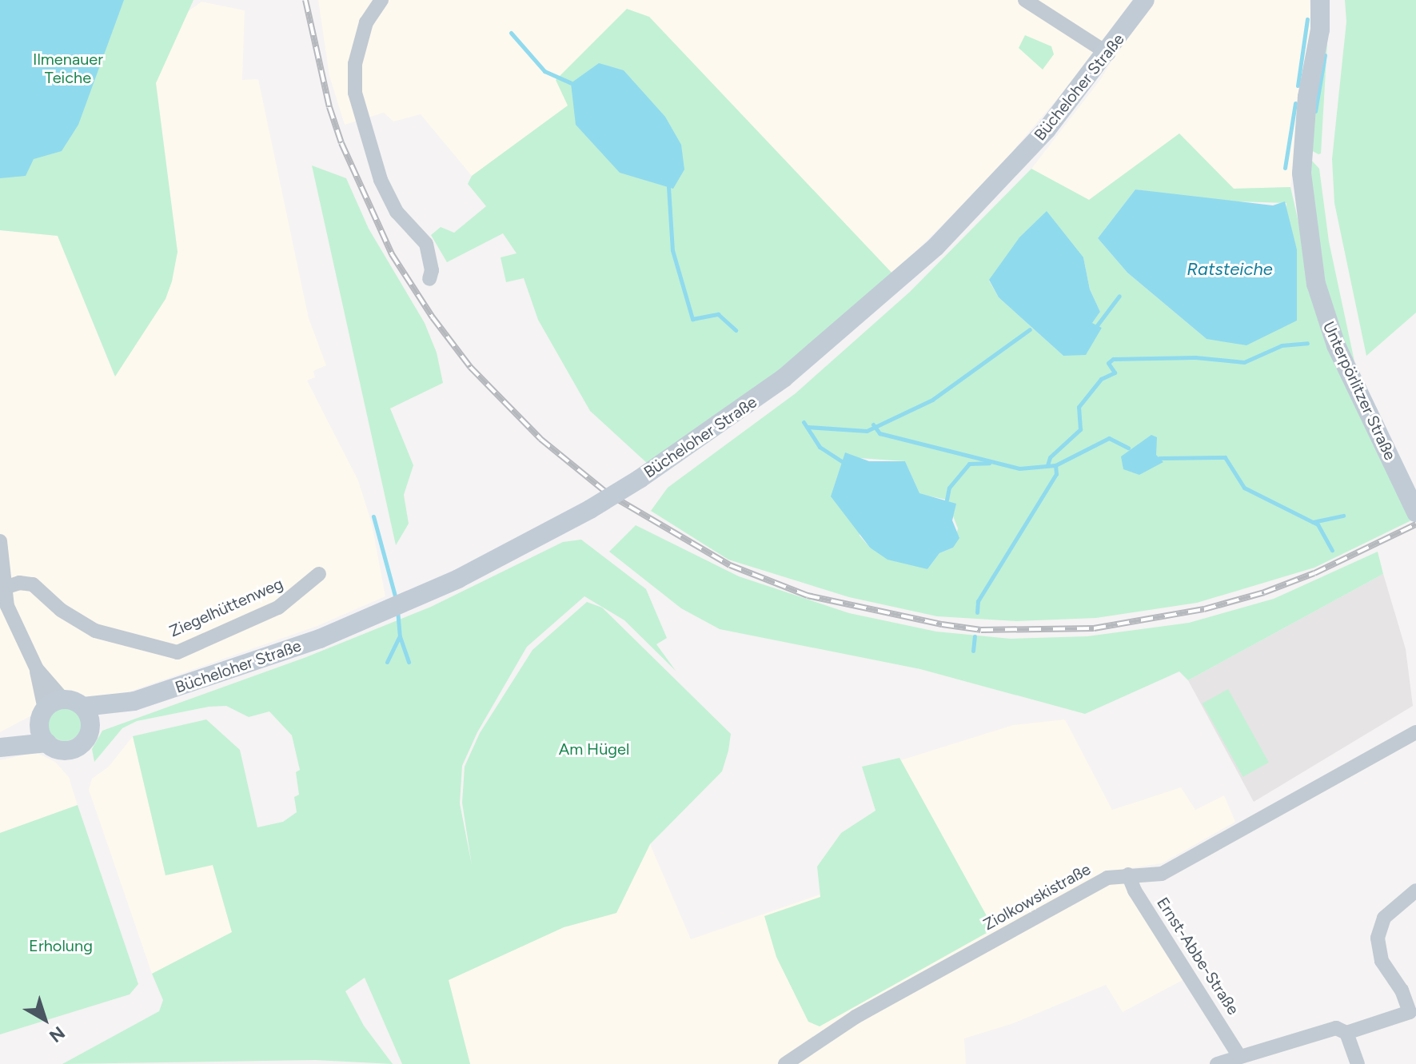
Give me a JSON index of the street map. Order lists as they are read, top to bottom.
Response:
{
  "streets": {
    "main road": ["Bücheloher Straße", "Unterpörlitzer Straße"],
    "street": ["Ziegelhüttenweg", "Ziolkowskistraße", "Ernst-Abbe-Straße"]
  },
  "crossings": [
    ["Ziolkowskistraße", "Ernst-Abbe-Straße"]
  ],
  "water": ["Ratsteiche"],
  "parks": ["Ilmenauer Teiche", "Am Hügel", "Erholung"],
  "north": "bottom right"
}
